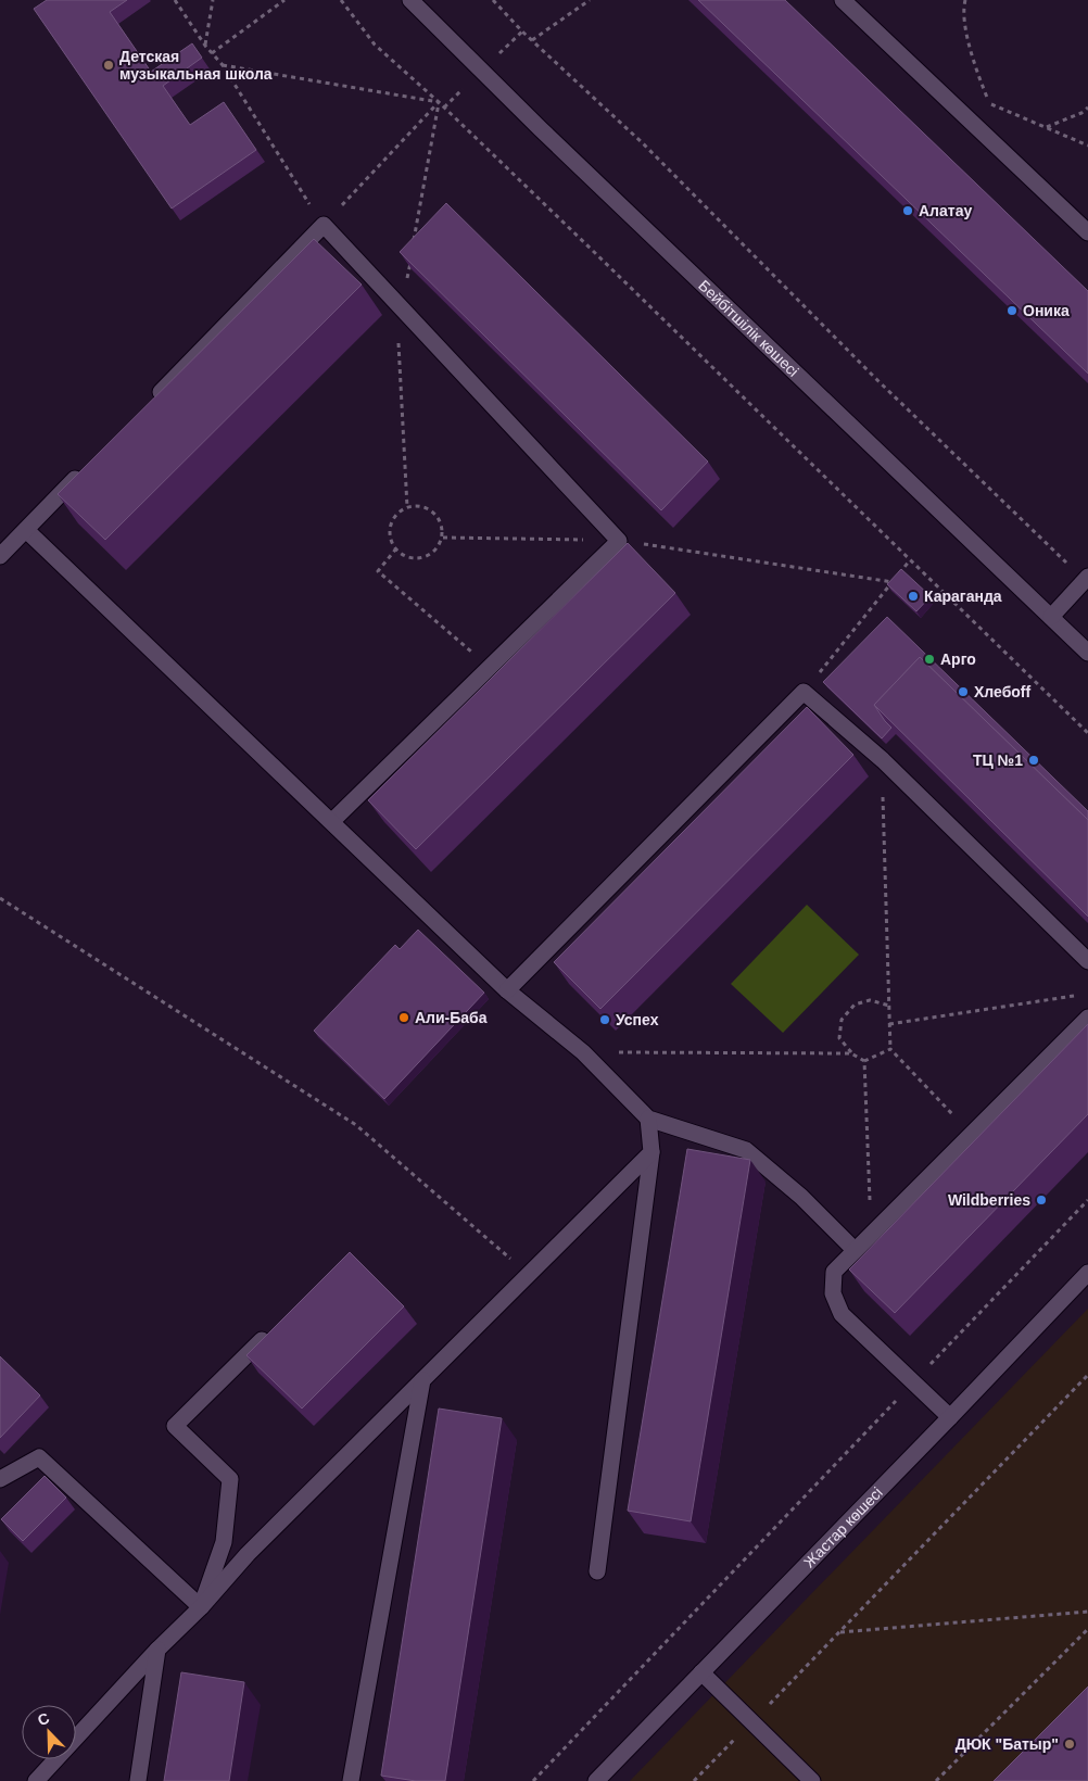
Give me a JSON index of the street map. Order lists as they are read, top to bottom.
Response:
{
  "streets": {
    "street": ["Бейбітшілік көшесі", "Жастар көшесі"]
  },
  "places": [
    "Детская музыкальная школа",
    "Алатау",
    "Оника",
    "Караганда",
    "Арго",
    "Хлебoff",
    "ТЦ №1",
    "Али-Баба",
    "Успех",
    "Wildberries",
    "ДЮК \"Батыр\""
  ],
  "north": "top left"
}
